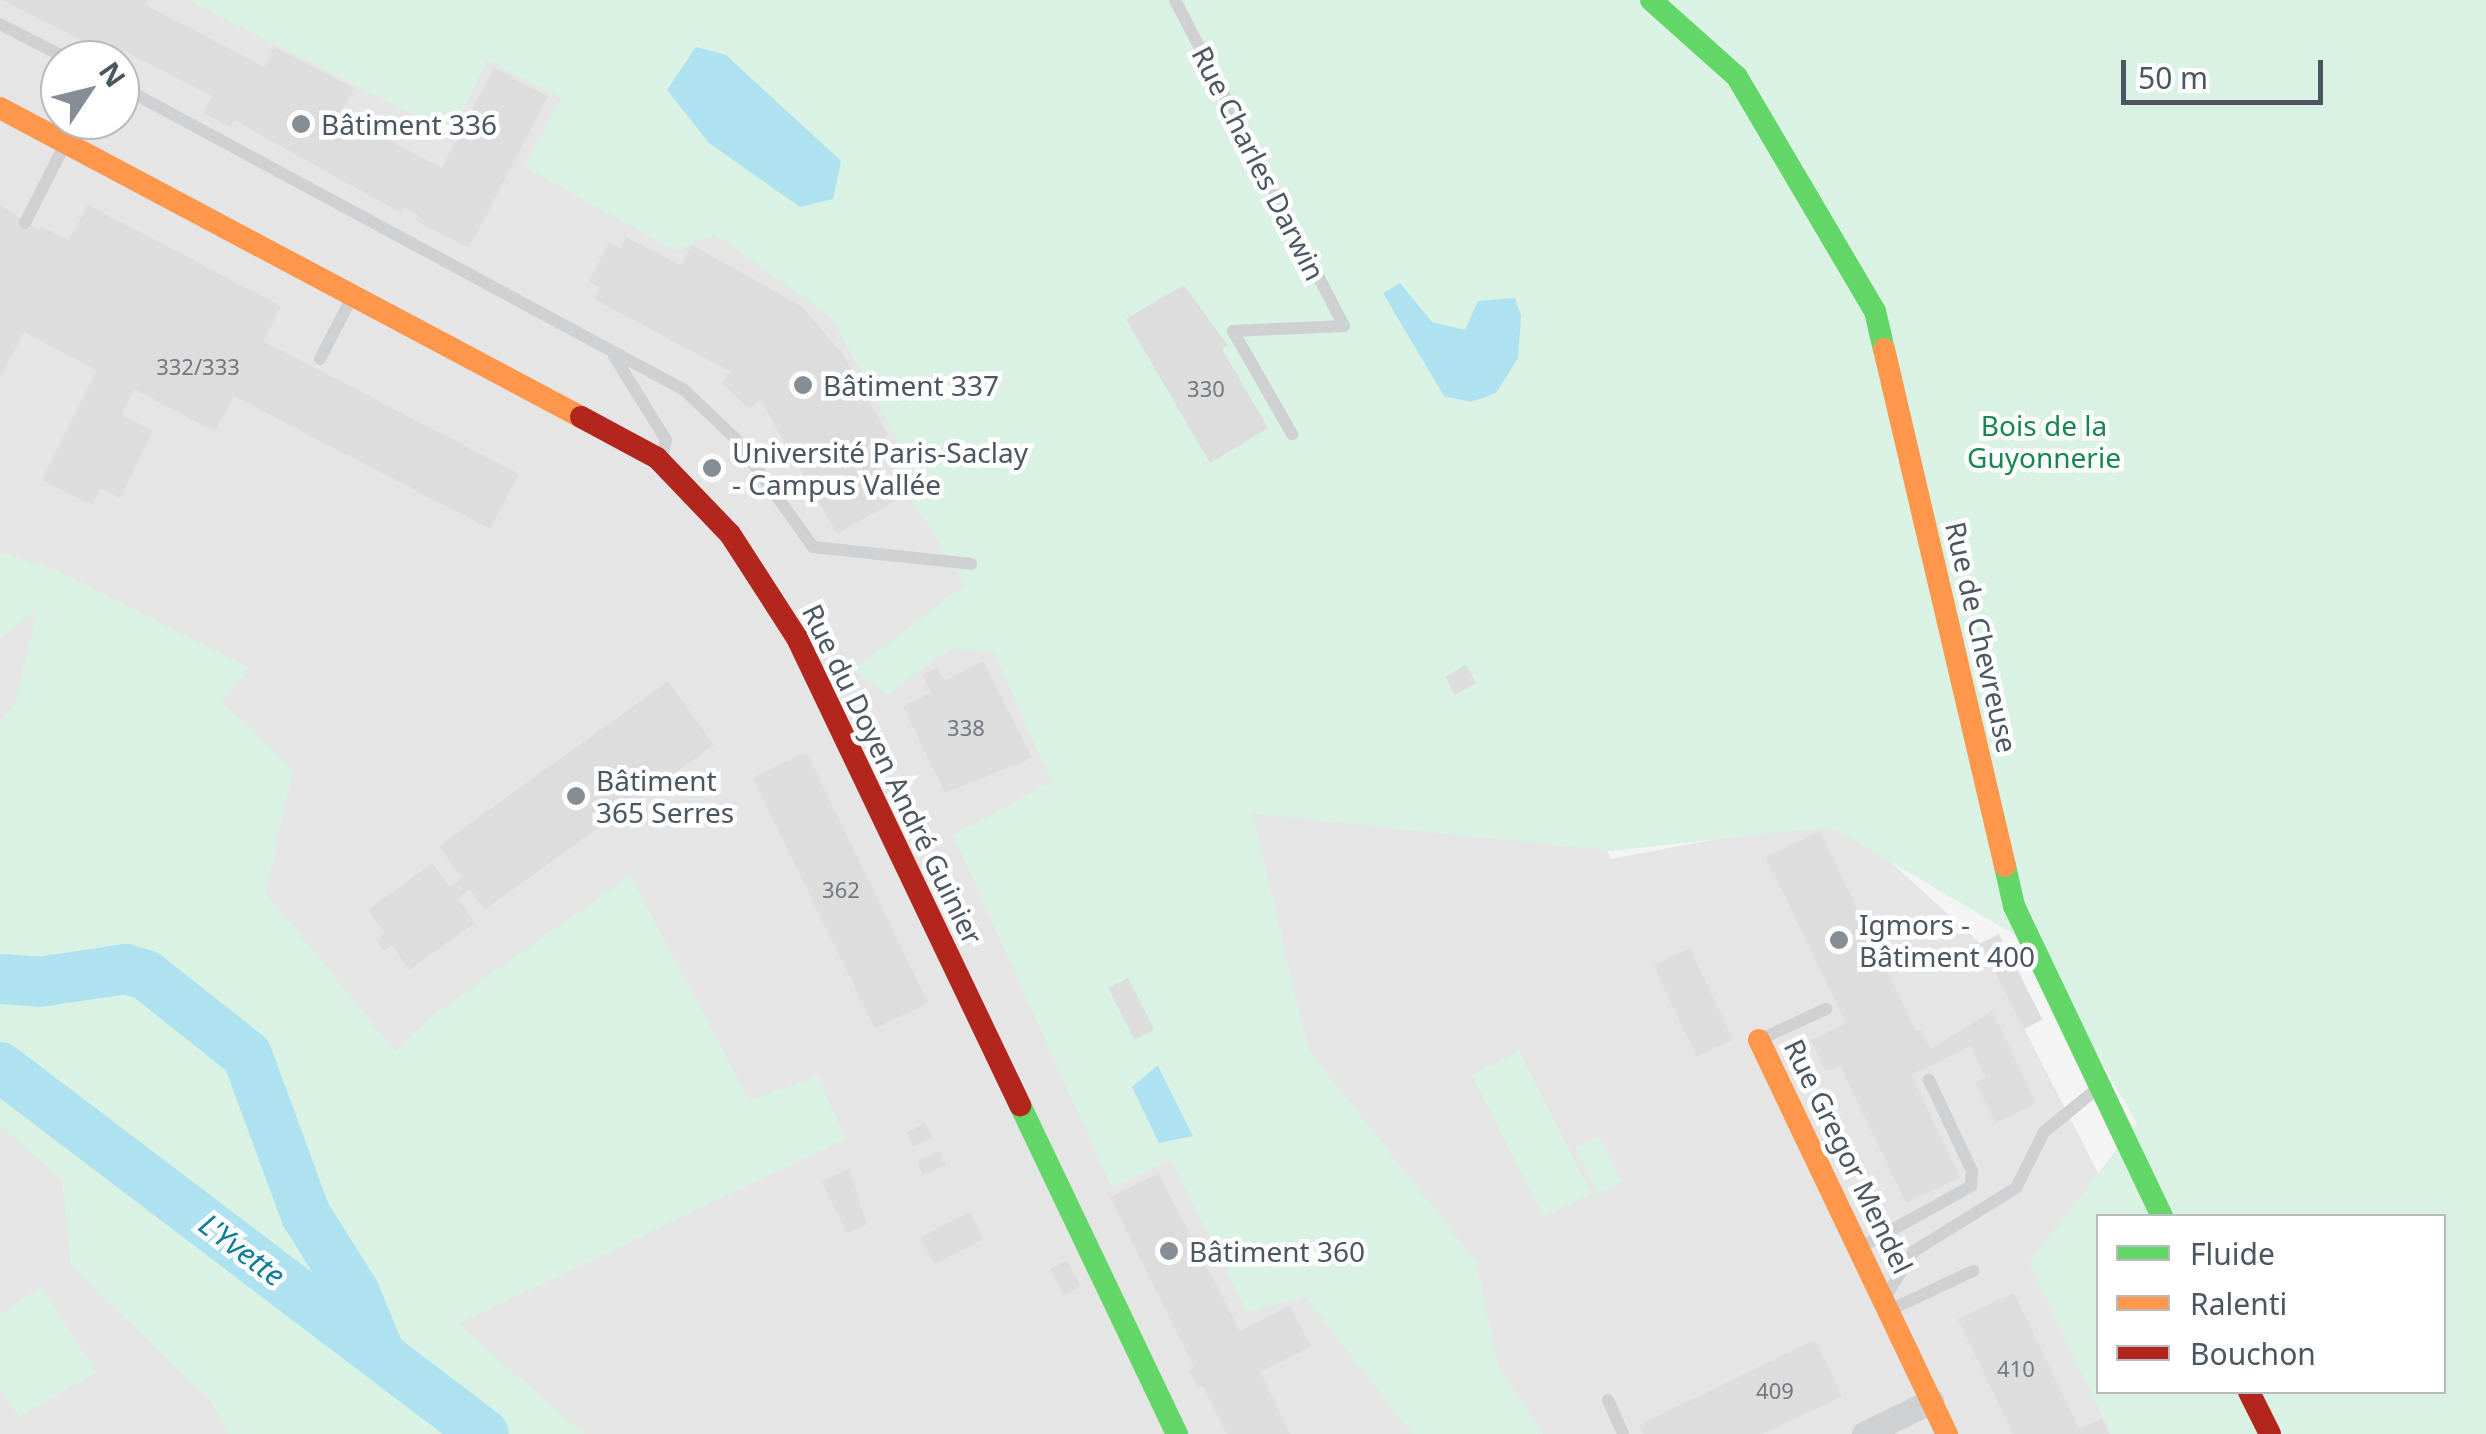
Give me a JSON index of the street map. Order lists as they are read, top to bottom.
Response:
{
  "streets": {
    "street": ["Rue de Chevreuse", "Rue du Doyen André Guinier", "Rue Gregor Mendel"],
    "lane": ["Rue Charles Darwin"]
  },
  "water": ["L'Yvette"],
  "parks": ["Bois de la Guyonnerie"],
  "places": [
    "Bâtiment 336",
    "Bâtiment 337",
    "Université Paris-Saclay - Campus Vallée",
    "Bâtiment 365 Serres",
    "Igmors - Bâtiment 400",
    "Bâtiment 360"
  ],
  "house_numbers": [
    "332/333",
    "330",
    "338",
    "362",
    "410",
    "409"
  ],
  "legend": ["Fluide", "Ralenti", "Bouchon"],
  "scale_bar": "50 m",
  "north": "top right"
}
